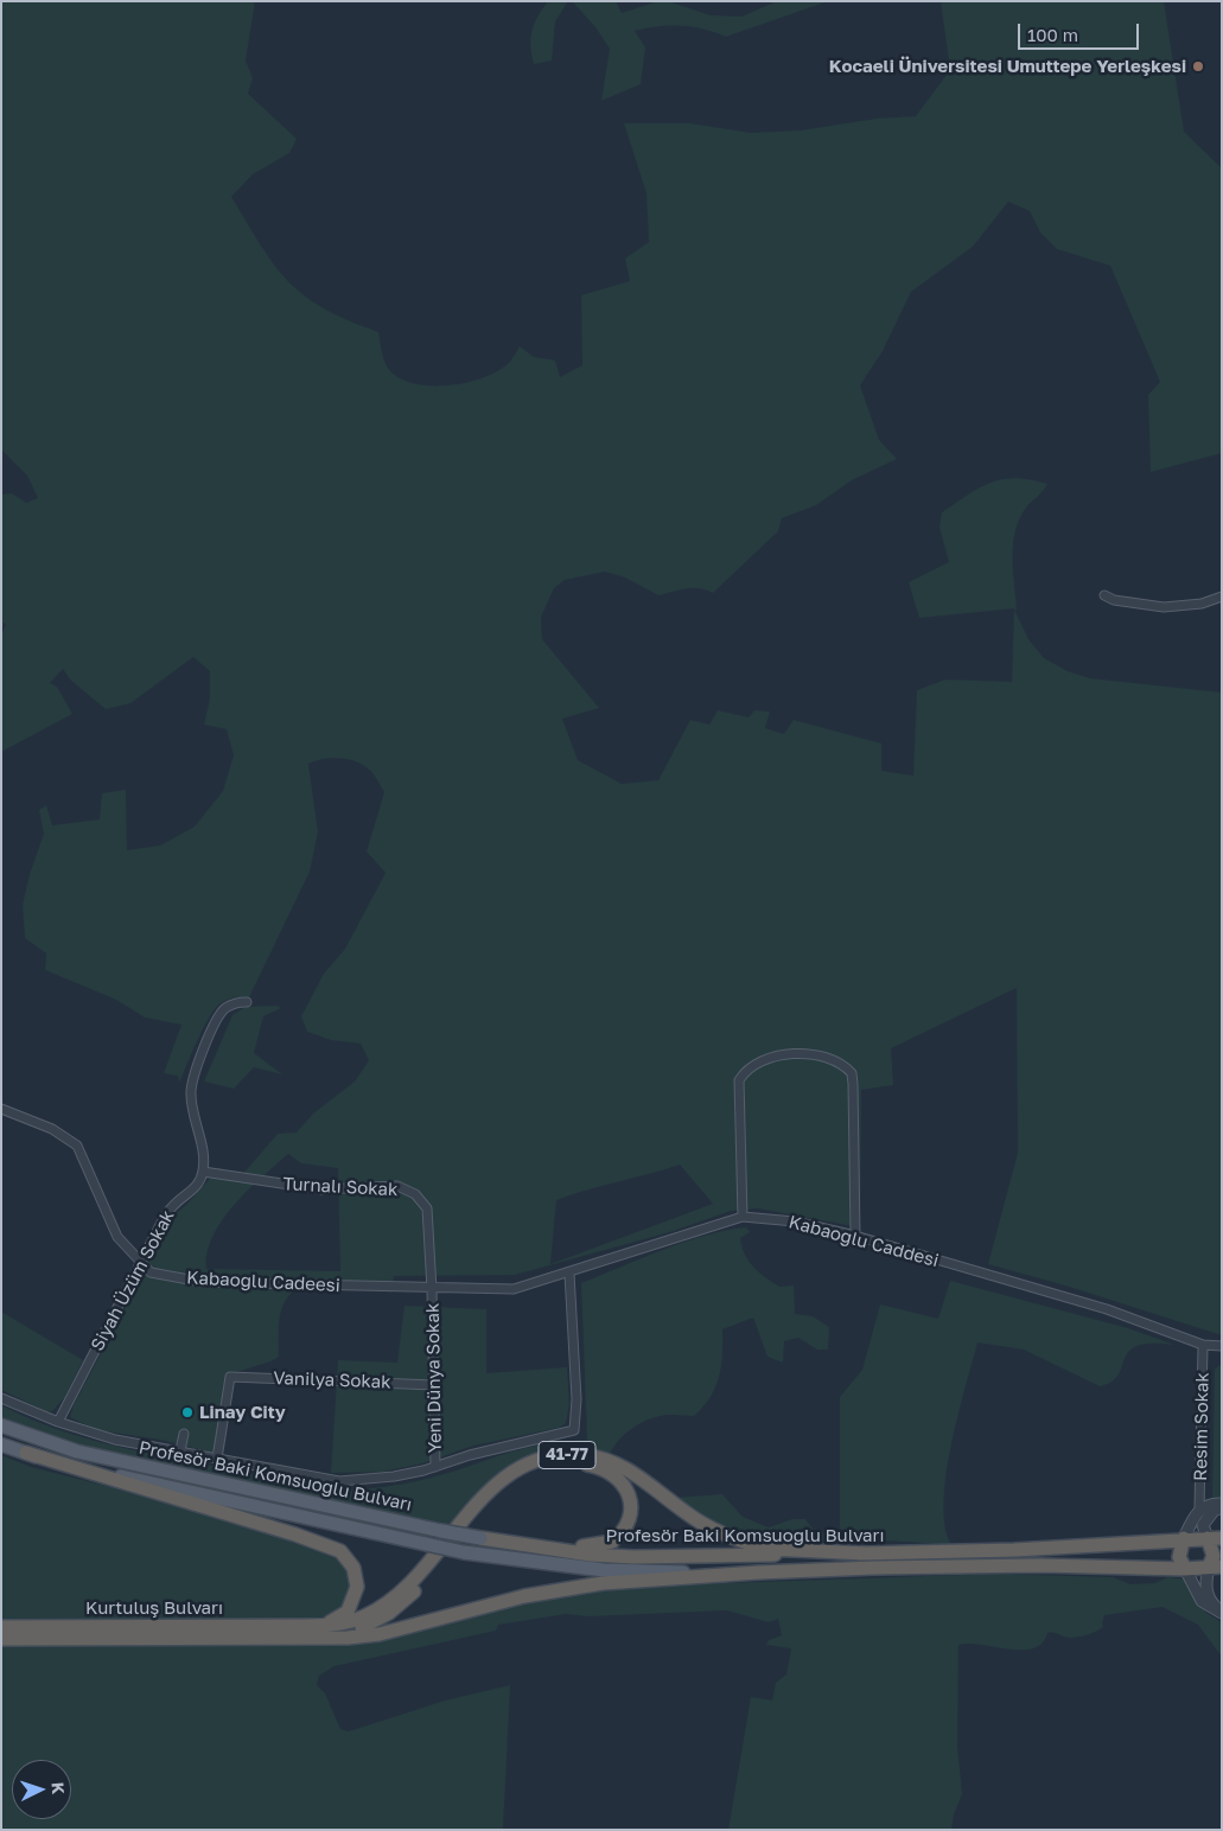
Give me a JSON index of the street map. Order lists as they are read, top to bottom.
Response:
{
  "streets": {
    "highway": ["41-77", "Profesör Baki Komsuoğlu Bulvarı", "Kurtuluş Bulvarı"],
    "street": [
      "Turnalı Sokak",
      "Kabaoğlu Caddesi",
      "Siyah Üzüm Sokak",
      "Kabaoğlu Cadeesi",
      "Yeni Dünya Sokak",
      "Vanilya Sokak",
      "Resim Sokak"
    ]
  },
  "crossings": [
    ["Turnalı Sokak", "Kabaoğlu Caddesi"],
    ["Turnalı Sokak", "Siyah Üzüm Sokak"],
    ["Turnalı Sokak", "Kabaoğlu Cadeesi"],
    ["Turnalı Sokak", "Yeni Dünya Sokak"],
    ["Kabaoğlu Caddesi", "Kabaoğlu Cadeesi"],
    ["Kabaoğlu Caddesi", "Yeni Dünya Sokak"],
    ["Kabaoğlu Caddesi", "Resim Sokak"],
    ["Siyah Üzüm Sokak", "Kabaoğlu Cadeesi"],
    ["Kabaoğlu Cadeesi", "Yeni Dünya Sokak"],
    ["Yeni Dünya Sokak", "Vanilya Sokak"],
    ["41-77", "Profesör Baki Komsuoğlu Bulvarı"],
    ["41-77", "Kurtuluş Bulvarı"]
  ],
  "places": ["Kocaeli Üniversitesi Umuttepe Yerleşkesi", "Linay City"],
  "scale_bar": "100 m",
  "north": "right"
}
